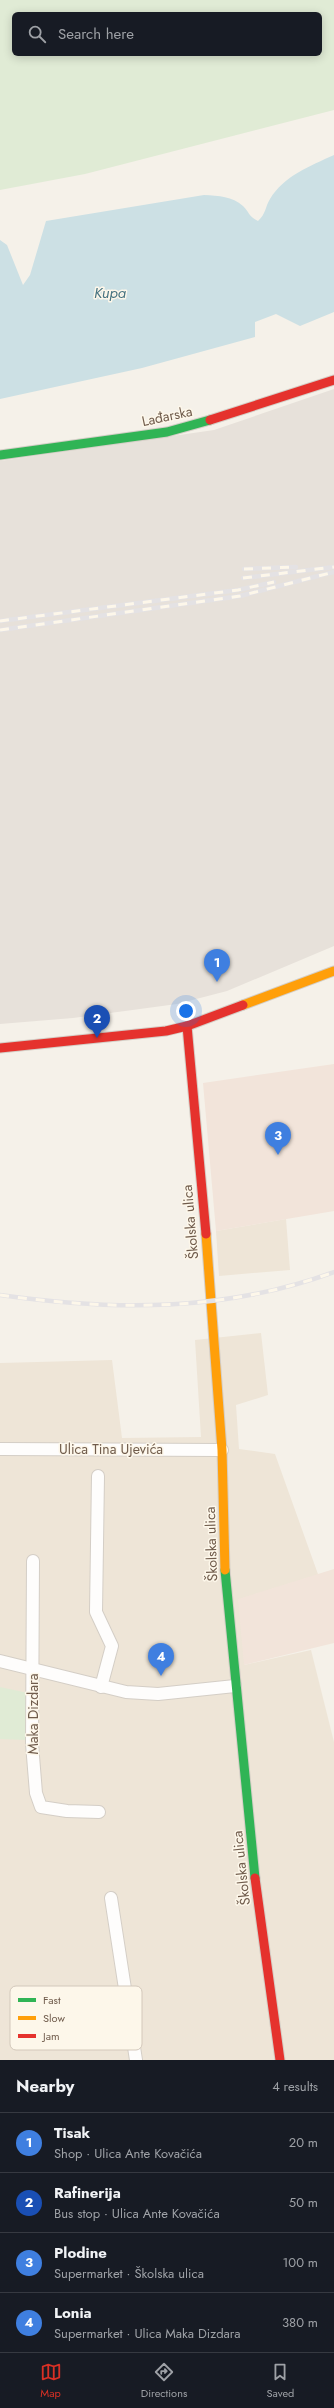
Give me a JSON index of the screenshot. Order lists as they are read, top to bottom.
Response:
{
  "streets": {
    "street": [
      "Lađarska",
      "Školska ulica",
      "Ulica Tina Ujevića",
      "Maka Dizdara"
    ]
  },
  "crossings": [
    ["Školska ulica", "Ulica Tina Ujevića"]
  ],
  "water": ["Kupa"],
  "legend": ["Fast", "Slow", "Jam"],
  "page": {
    "search": "Search here",
    "pins": [
      "1",
      "2",
      "3",
      "4"
    ],
    "heading": ["Nearby", "4 results"],
    "list": [
      {
        "mark": "1",
        "name": "Tisak",
        "note": "Shop · Ulica Ante Kovačića",
        "value": "20 m"
      },
      {
        "mark": "2",
        "name": "Rafinerija",
        "note": "Bus stop · Ulica Ante Kovačića",
        "value": "50 m"
      },
      {
        "mark": "3",
        "name": "Plodine",
        "note": "Supermarket · Školska ulica",
        "value": "100 m"
      },
      {
        "mark": "4",
        "name": "Lonia",
        "note": "Supermarket · Ulica Maka Dizdara",
        "value": "380 m"
      }
    ],
    "nav": ["Map", "Directions", "Saved"]
  }
}
